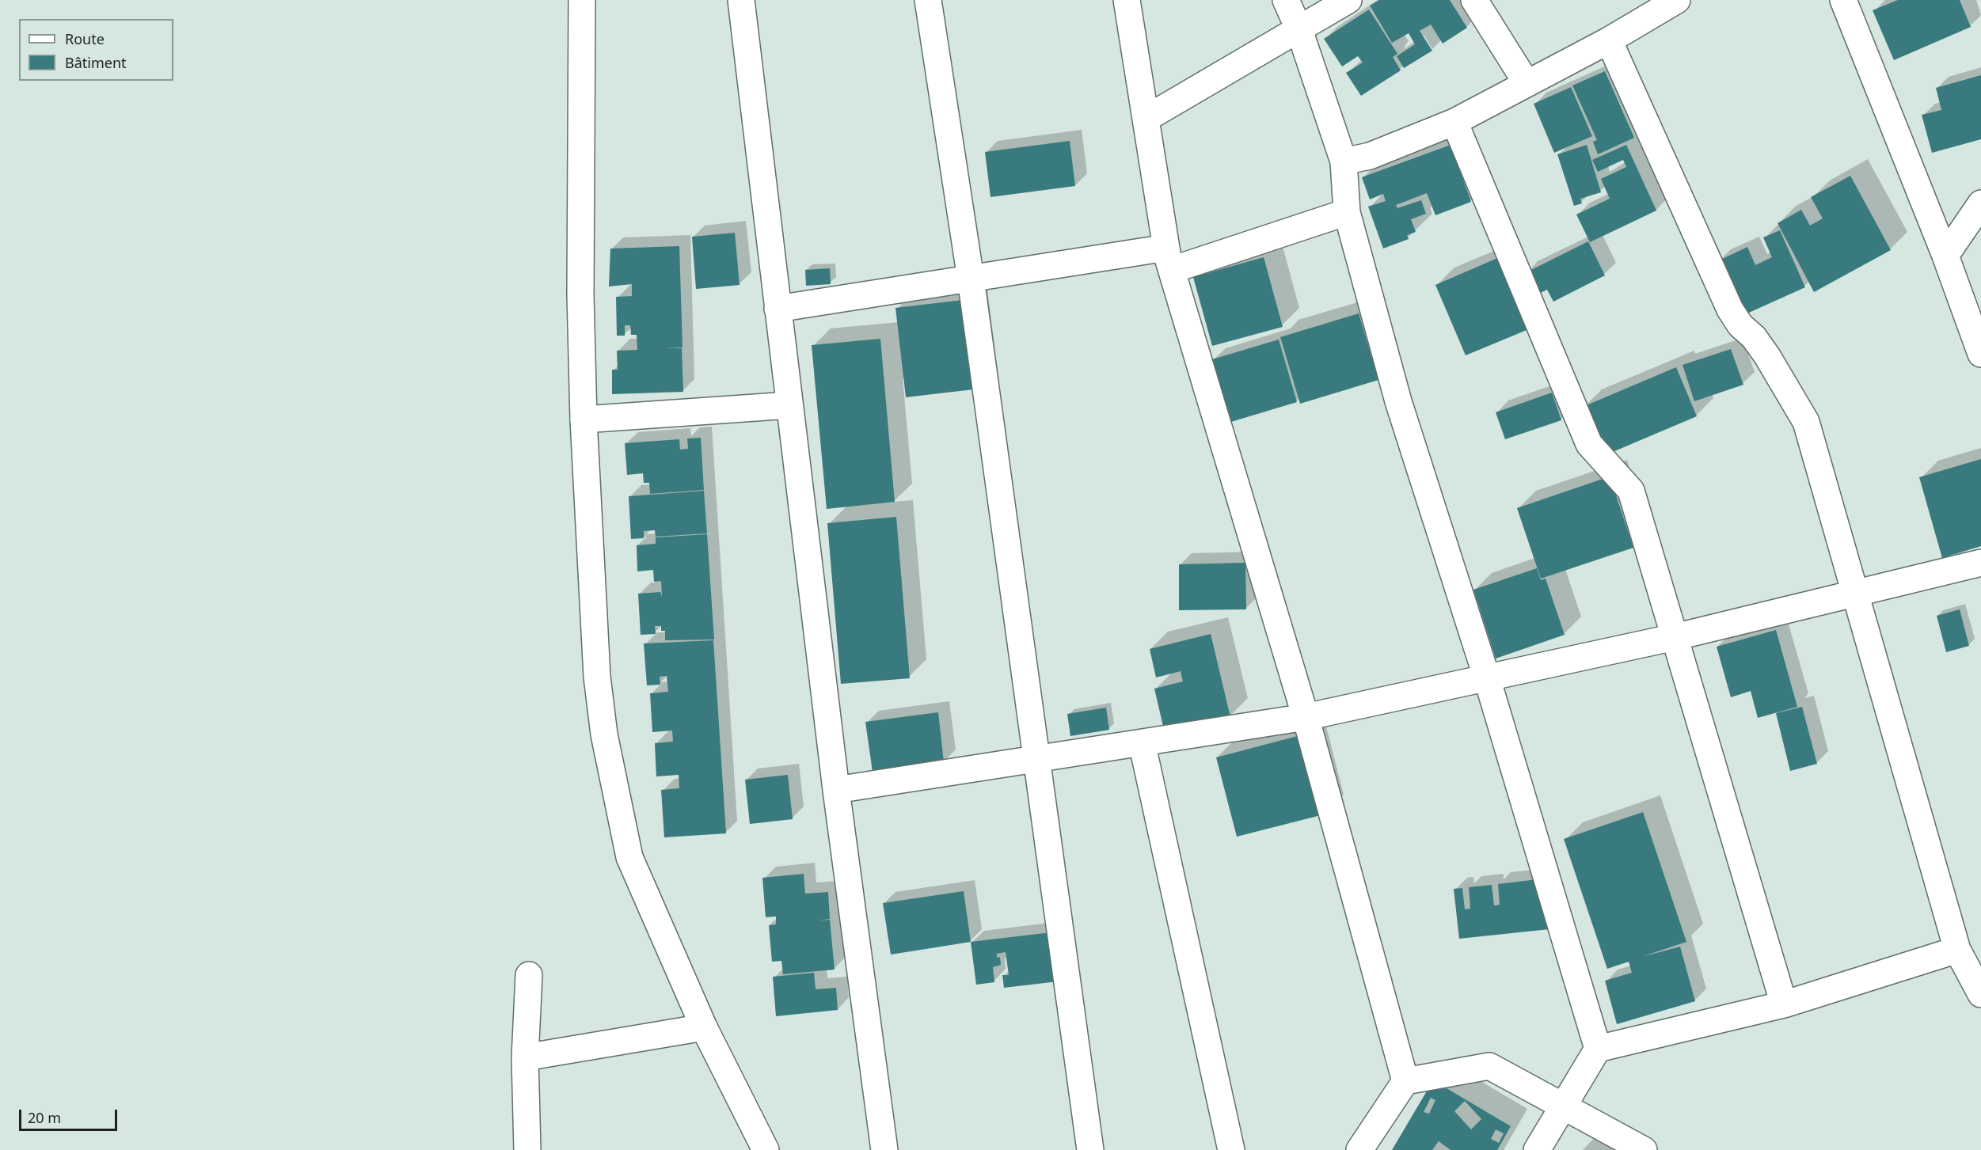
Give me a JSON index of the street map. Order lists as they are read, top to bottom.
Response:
{
  "legend": ["Route", "Bâtiment"],
  "scale_bar": "20 m"
}
